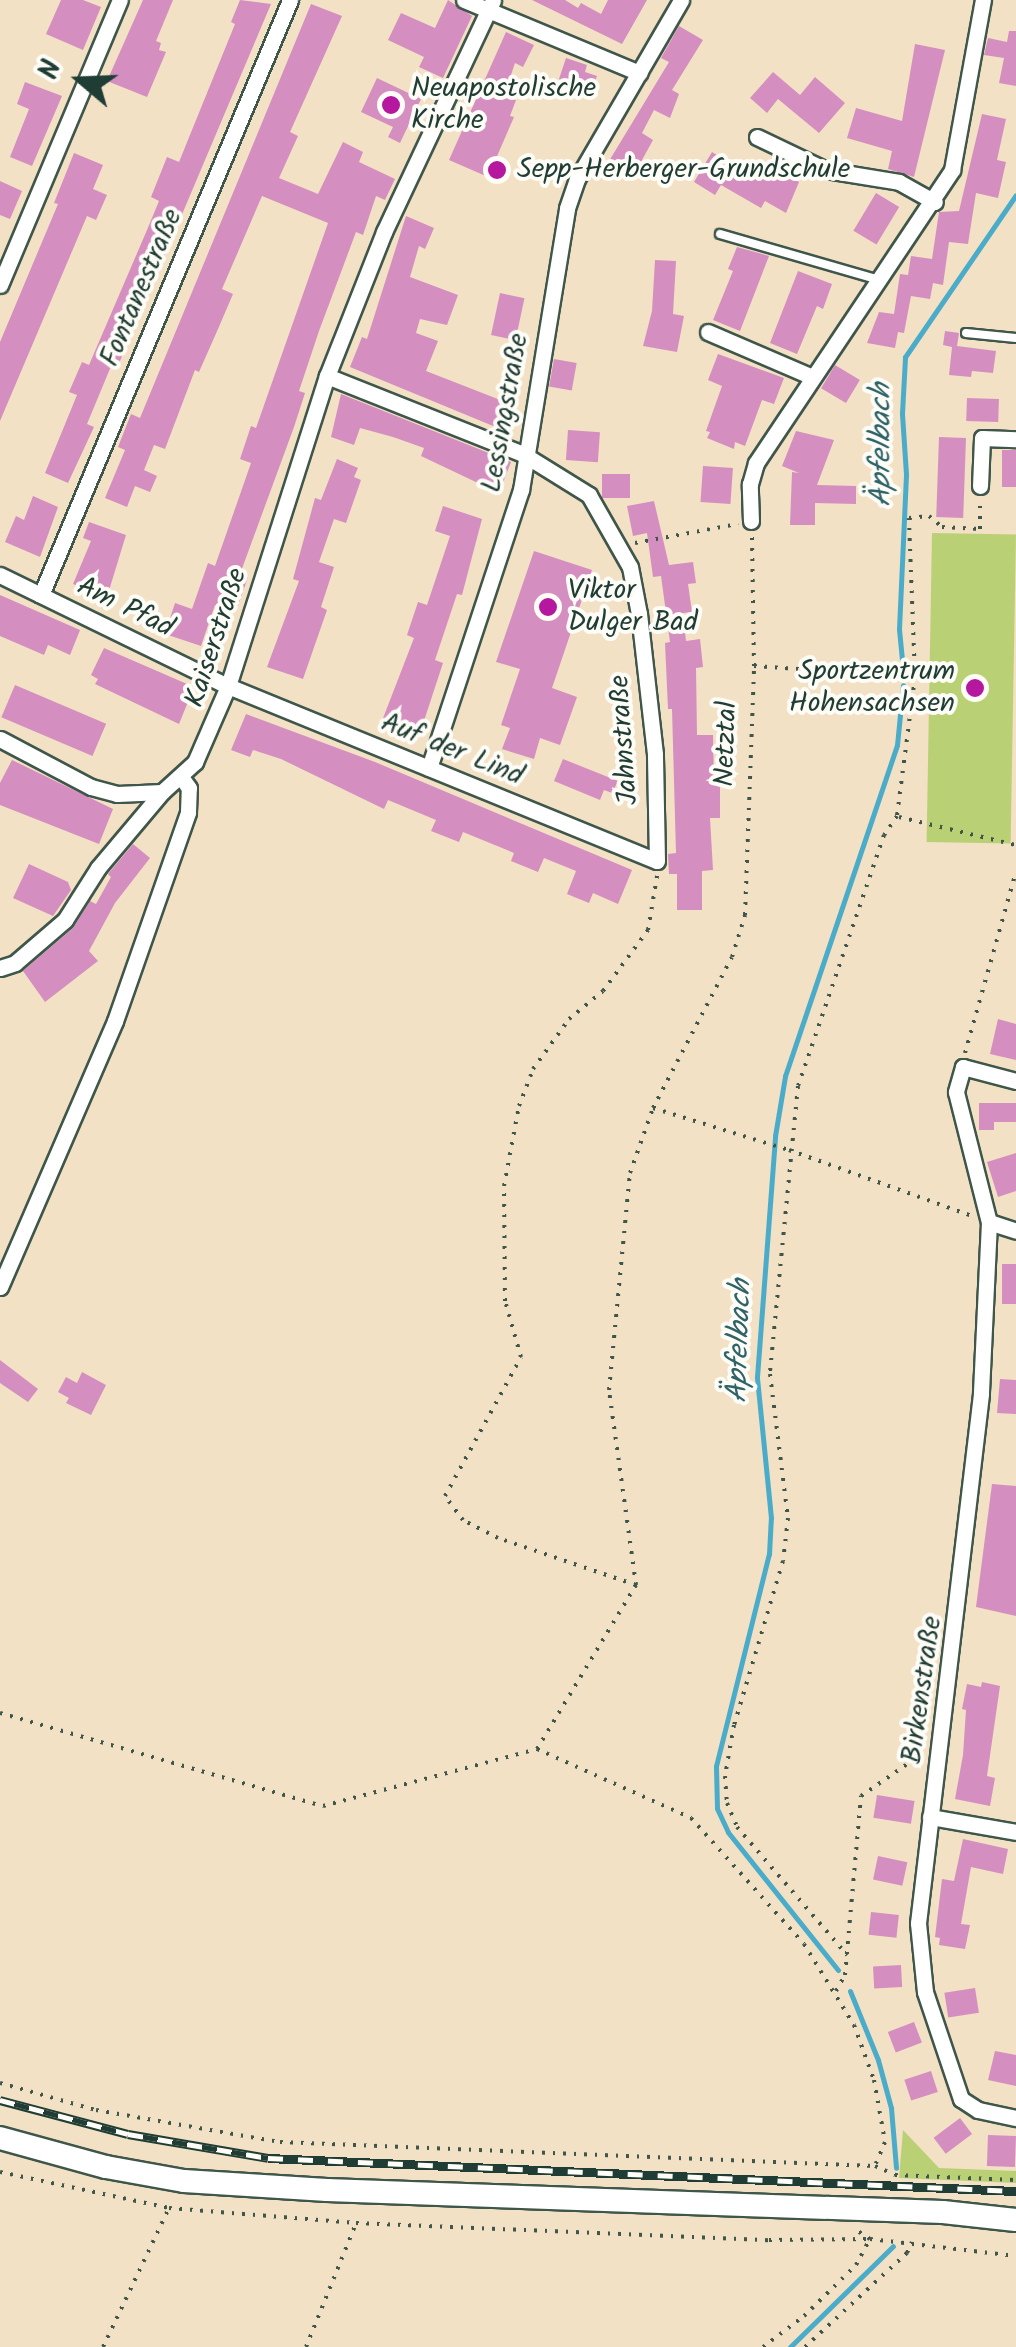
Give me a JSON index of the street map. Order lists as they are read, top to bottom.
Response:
{
  "streets": {
    "street": [
      "Fontanestraße",
      "Lessingstraße",
      "Am Pfad",
      "Kaiserstraße",
      "Jahnstraße",
      "Auf der Lind",
      "Birkenstraße"
    ],
    "path": ["Netztal"]
  },
  "crossings": [
    ["Fontanestraße", "Am Pfad"],
    ["Lessingstraße", "Jahnstraße"],
    ["Lessingstraße", "Auf der Lind"],
    ["Am Pfad", "Kaiserstraße"],
    ["Am Pfad", "Auf der Lind"],
    ["Kaiserstraße", "Jahnstraße"],
    ["Kaiserstraße", "Auf der Lind"],
    ["Jahnstraße", "Auf der Lind"]
  ],
  "water": ["Äpfelbach"],
  "places": [
    "Neuapostolische Kirche",
    "Sepp-Herberger-Grundschule",
    "Viktor Dulger Bad",
    "Sportzentrum Hohensachsen"
  ],
  "north": "left"
}
